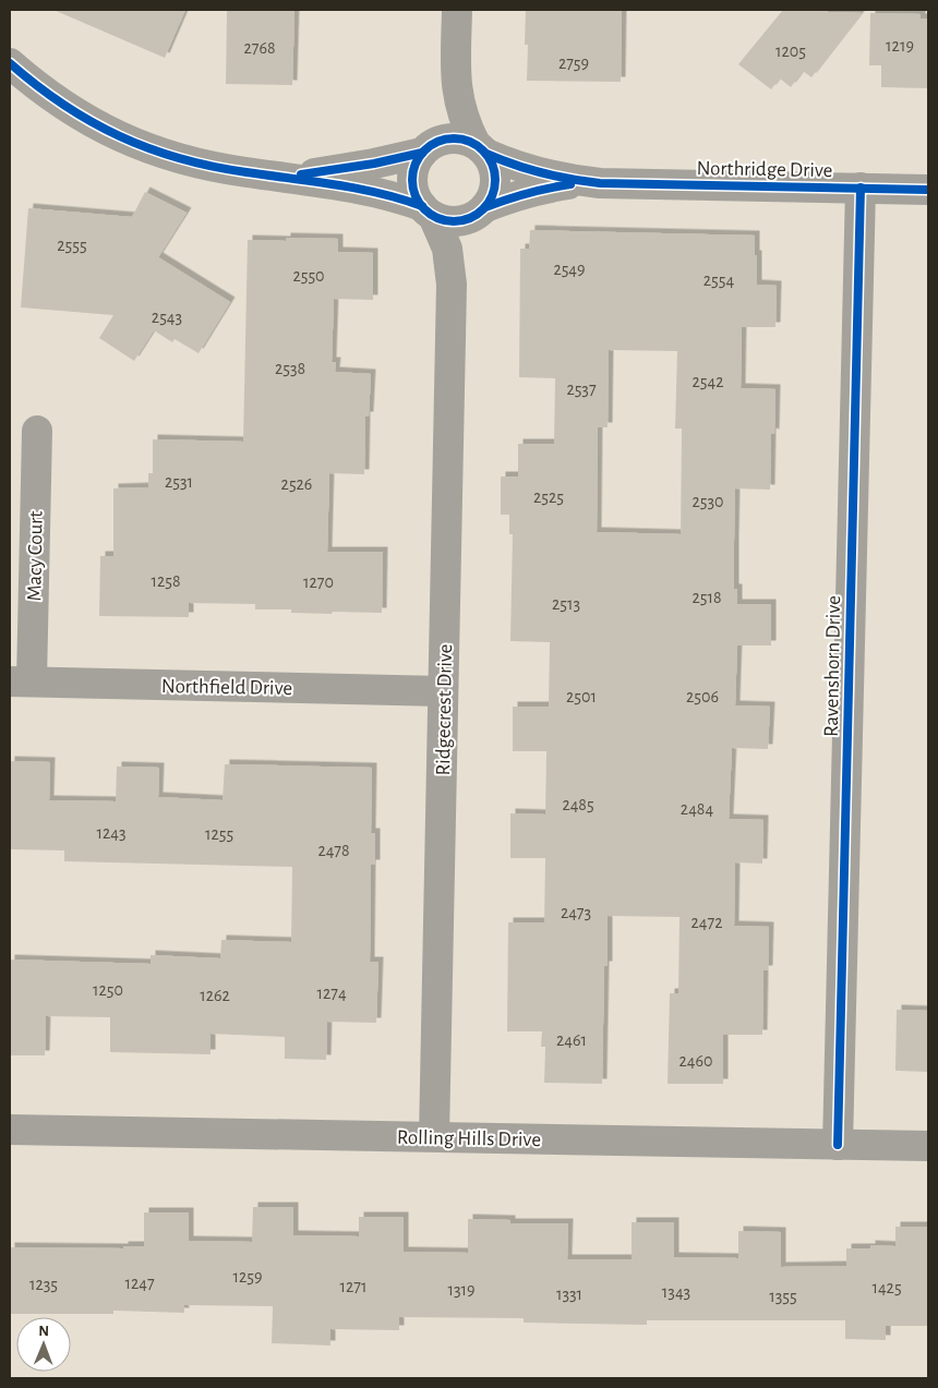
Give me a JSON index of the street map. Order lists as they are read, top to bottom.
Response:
{
  "streets": {
    "street": [
      "Northridge Drive",
      "Macy Court",
      "Ravenshorn Drive",
      "Northfield Drive",
      "Ridgecrest Drive",
      "Rolling Hills Drive"
    ]
  },
  "crossings": [
    ["Northridge Drive", "Ravenshorn Drive"],
    ["Northridge Drive", "Ridgecrest Drive"],
    ["Macy Court", "Northfield Drive"],
    ["Ravenshorn Drive", "Rolling Hills Drive"],
    ["Northfield Drive", "Ridgecrest Drive"],
    ["Ridgecrest Drive", "Rolling Hills Drive"]
  ],
  "house_numbers": [
    "1219",
    "2768",
    "1205",
    "2759",
    "2555",
    "2549",
    "2550",
    "2554",
    "2543",
    "2538",
    "2542",
    "2537",
    "2531",
    "2526",
    "2525",
    "2530",
    "1258",
    "1270",
    "2518",
    "2513",
    "2501",
    "2506",
    "2485",
    "2484",
    "1243",
    "1255",
    "2478",
    "2473",
    "2472",
    "1250",
    "1274",
    "1262",
    "2461",
    "2460",
    "1259",
    "1247",
    "1235",
    "1271",
    "1425",
    "1319",
    "1343",
    "1331",
    "1355"
  ],
  "north": "top"
}
